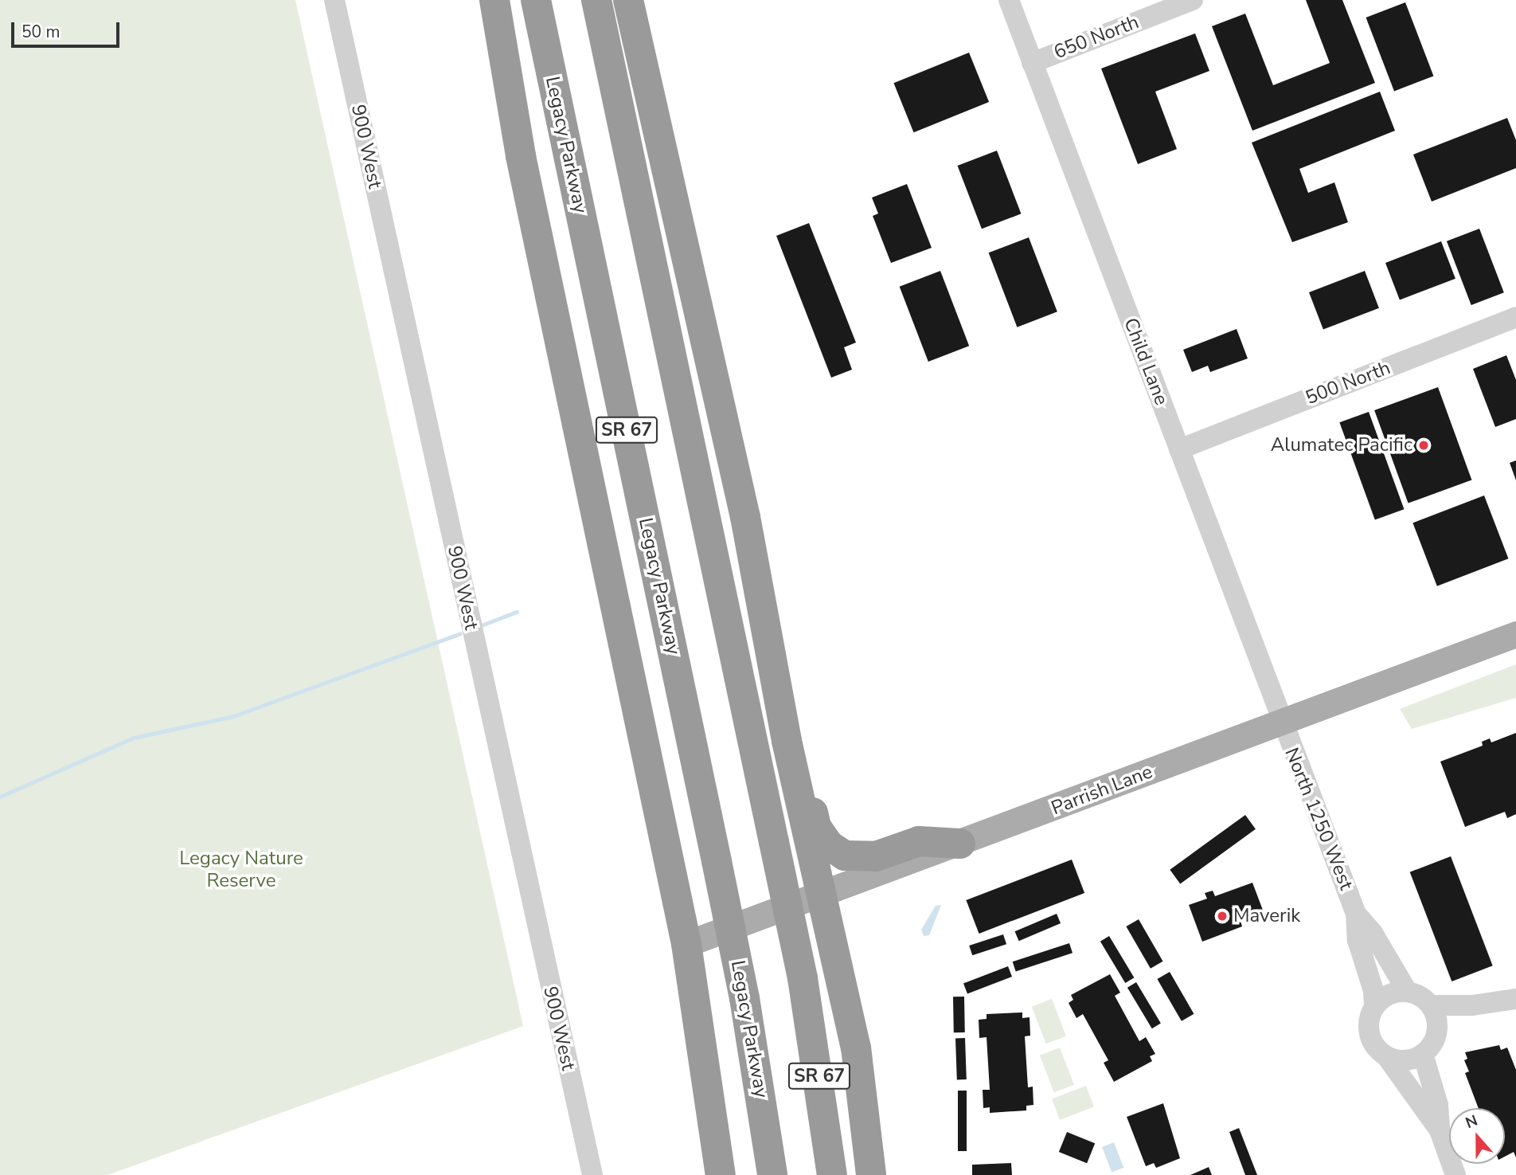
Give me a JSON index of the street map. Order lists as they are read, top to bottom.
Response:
{
  "streets": {
    "highway": ["Legacy Parkway", "SR 67"],
    "main road": ["Parrish Lane"],
    "street": [
      "650 North",
      "900 West",
      "Child Lane",
      "500 North",
      "North 1250 West"
    ]
  },
  "crossings": [
    ["650 North", "Child Lane"],
    ["Child Lane", "500 North"],
    ["Child Lane", "Parrish Lane"],
    ["Child Lane", "North 1250 West"],
    ["Parrish Lane", "North 1250 West"]
  ],
  "parks": ["Legacy Nature Reserve"],
  "places": ["Alumatec Pacific", "Maverik"],
  "scale_bar": "50 m",
  "north": "top"
}
